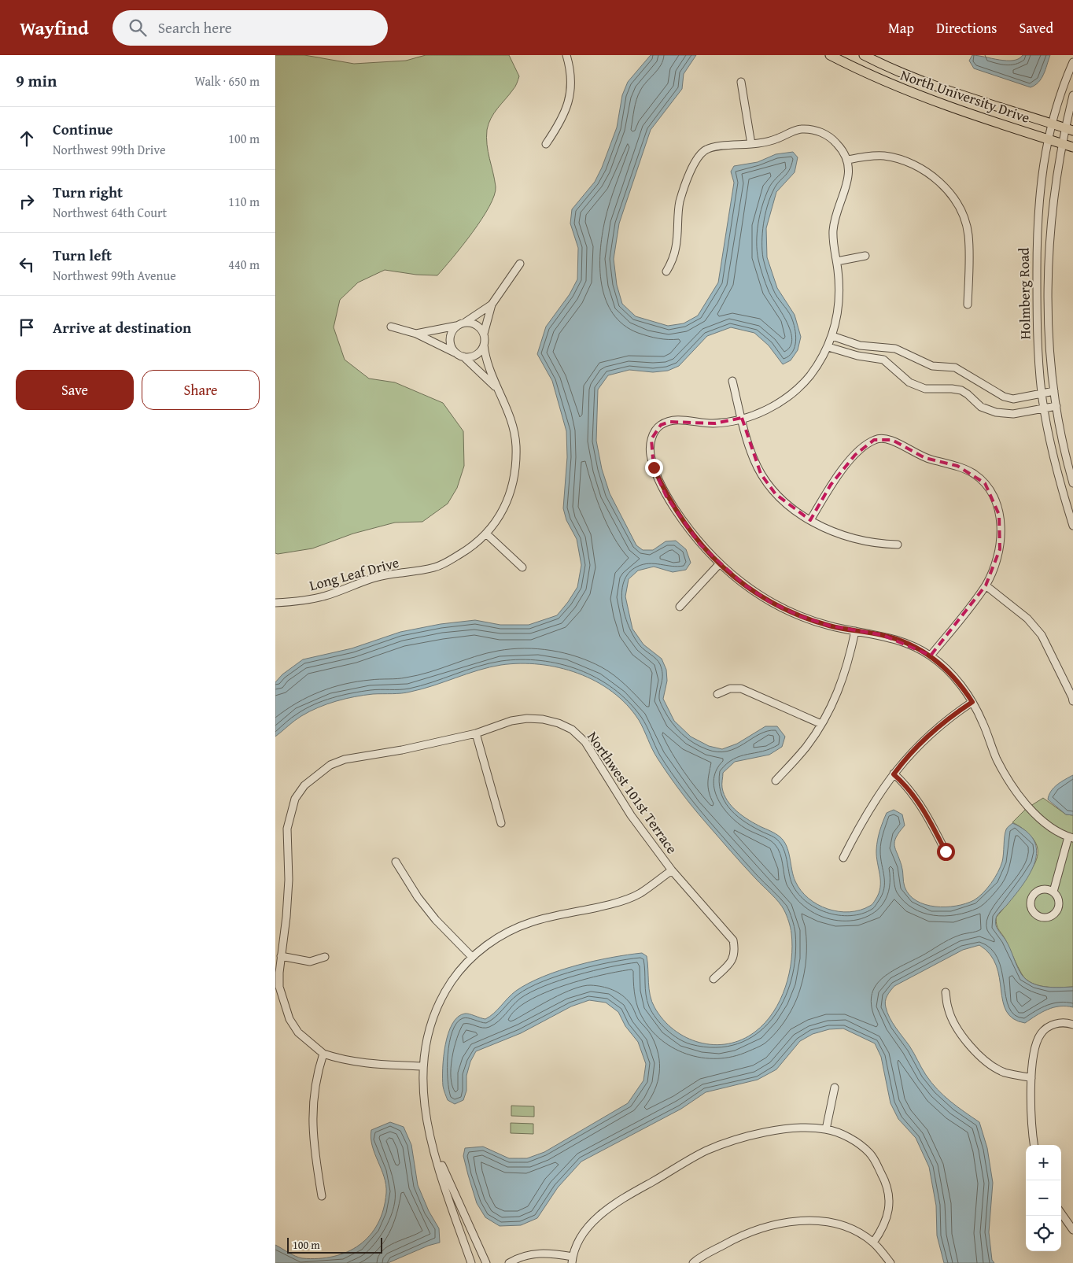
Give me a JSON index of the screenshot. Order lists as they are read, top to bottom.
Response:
{
  "streets": {
    "main road": ["North University Drive"],
    "street": ["Holmberg Road", "Long Leaf Drive", "Northwest 101st Terrace"]
  },
  "crossings": [
    ["North University Drive", "Holmberg Road"]
  ],
  "scale_bar": "100 m",
  "page": {
    "header": "Wayfind",
    "search": "Search here",
    "nav": ["Map", "Directions", "Saved"],
    "heading": ["9 min", "Walk · 650 m"],
    "list": [
      ["Continue", "Northwest 99th Drive", "100 m"],
      ["Turn right", "Northwest 64th Court", "110 m"],
      ["Turn left", "Northwest 99th Avenue", "440 m"],
      "Arrive at destination"
    ],
    "buttons": ["Save", "Share"],
    "map_buttons": ["+", "−"],
    "scale": "100 m"
  }
}
